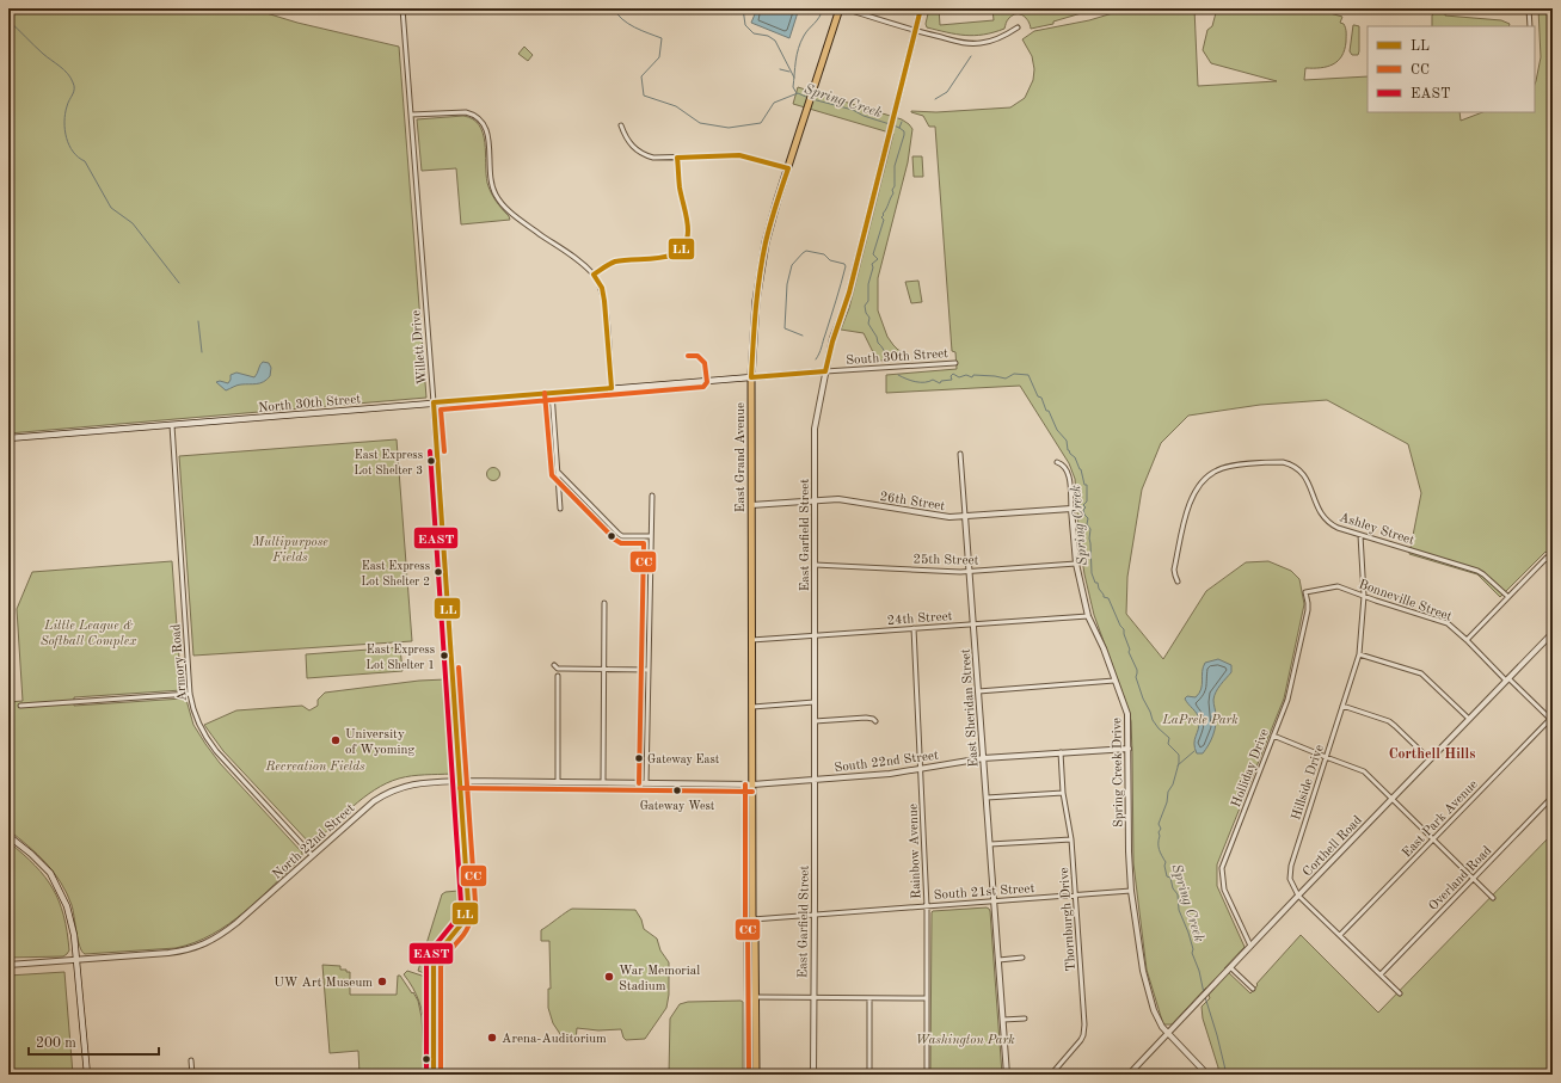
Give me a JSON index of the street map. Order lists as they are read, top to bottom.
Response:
{
  "streets": {
    "main road": ["South 30th Street", "North 30th Street", "East Grand Avenue"],
    "street": [
      "Willett Drive",
      "26th Street",
      "Ashley Street",
      "East Garfield Street",
      "25th Street",
      "Bonneville Street",
      "24th Street",
      "Armory Road",
      "East Sheridan Street",
      "South 22nd Street",
      "Holliday Drive",
      "Spring Creek Drive",
      "Hillside Drive",
      "East Park Avenue",
      "North 22nd Street",
      "Corthell Road",
      "Rainbow Avenue",
      "Overland Road",
      "South 21st Street",
      "Thornburgh Drive"
    ]
  },
  "crossings": [
    ["Willett Drive", "North 30th Street"],
    ["Willett Drive", "North 22nd Street"],
    ["South 30th Street", "North 30th Street"],
    ["South 30th Street", "East Grand Avenue"],
    ["South 30th Street", "East Garfield Street"],
    ["North 30th Street", "Armory Road"],
    ["East Grand Avenue", "26th Street"],
    ["East Grand Avenue", "24th Street"],
    ["East Grand Avenue", "South 22nd Street"],
    ["East Grand Avenue", "South 21st Street"],
    ["26th Street", "East Garfield Street"],
    ["26th Street", "East Sheridan Street"],
    ["26th Street", "Spring Creek Drive"],
    ["Ashley Street", "Hillside Drive"],
    ["East Garfield Street", "25th Street"],
    ["East Garfield Street", "24th Street"],
    ["East Garfield Street", "South 22nd Street"],
    ["East Garfield Street", "South 21st Street"],
    ["25th Street", "East Sheridan Street"],
    ["25th Street", "Spring Creek Drive"],
    ["Bonneville Street", "Holliday Drive"],
    ["Bonneville Street", "Hillside Drive"],
    ["Bonneville Street", "East Park Avenue"],
    ["Bonneville Street", "Corthell Road"],
    ["24th Street", "East Sheridan Street"],
    ["24th Street", "Spring Creek Drive"],
    ["24th Street", "Rainbow Avenue"],
    ["Armory Road", "North 22nd Street"],
    ["East Sheridan Street", "South 22nd Street"],
    ["East Sheridan Street", "South 21st Street"],
    ["South 22nd Street", "Spring Creek Drive"],
    ["South 22nd Street", "North 22nd Street"],
    ["South 22nd Street", "Rainbow Avenue"],
    ["South 22nd Street", "Thornburgh Drive"],
    ["Holliday Drive", "Corthell Road"],
    ["Spring Creek Drive", "Corthell Road"],
    ["Spring Creek Drive", "South 21st Street"],
    ["Hillside Drive", "East Park Avenue"],
    ["Hillside Drive", "Corthell Road"],
    ["Hillside Drive", "Overland Road"],
    ["Rainbow Avenue", "South 21st Street"],
    ["South 21st Street", "Thornburgh Drive"]
  ],
  "districts": ["Corthell Hills"],
  "water": ["Spring Creek"],
  "parks": [
    "Multipurpose Fields",
    "Little League & Softball Complex",
    "LaPrele Park",
    "Recreation Fields",
    "Washington Park"
  ],
  "places": [
    "East Express Lot Shelter 3",
    "East Express Lot Shelter 2",
    "East Express Lot Shelter 1",
    "University of Wyoming",
    "Gateway East",
    "Gateway West",
    "War Memorial Stadium",
    "UW Art Museum",
    "Arena-Auditorium"
  ],
  "lines": ["transit line LL", "transit line CC", "transit line EAST"],
  "legend": ["LL", "CC", "EAST"],
  "scale_bar": "200 m"
}
